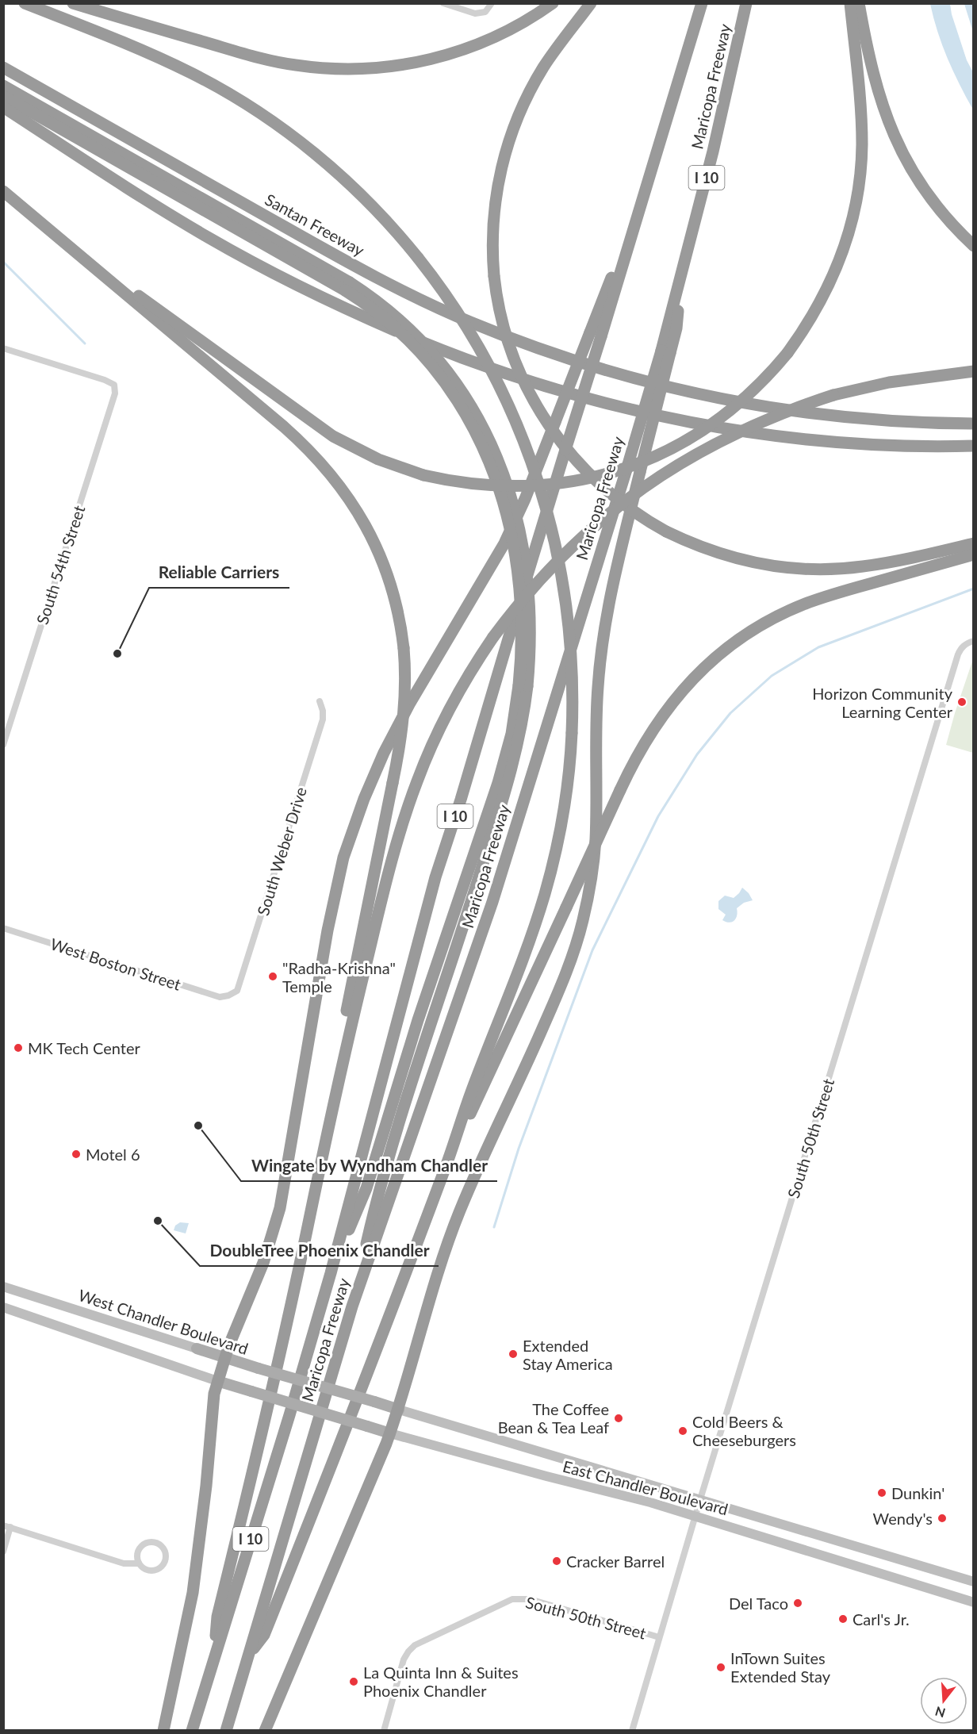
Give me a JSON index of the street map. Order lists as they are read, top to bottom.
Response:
{
  "streets": {
    "highway": ["Maricopa Freeway", "I 10", "Santan Freeway"],
    "main road": ["West Chandler Boulevard", "East Chandler Boulevard"],
    "street": [
      "South 54th Street",
      "South Weber Drive",
      "West Boston Street",
      "South 50th Street"
    ]
  },
  "crossings": [
    ["South Weber Drive", "West Boston Street"],
    ["South 50th Street", "East Chandler Boulevard"],
    ["West Chandler Boulevard", "East Chandler Boulevard"]
  ],
  "places": [
    "Reliable Carriers",
    "Horizon Community Learning Center",
    "\"Radha-Krishna\" Temple",
    "MK Tech Center",
    "Wingate by Wyndham Chandler",
    "Motel 6",
    "DoubleTree Phoenix Chandler",
    "Extended Stay America",
    "The Coffee Bean & Tea Leaf",
    "Cold Beers & Cheeseburgers",
    "Dunkin'",
    "Wendy's",
    "Cracker Barrel",
    "Del Taco",
    "Carl's Jr.",
    "InTown Suites Extended Stay",
    "La Quinta Inn & Suites Phoenix Chandler"
  ],
  "north": "bottom"
}
